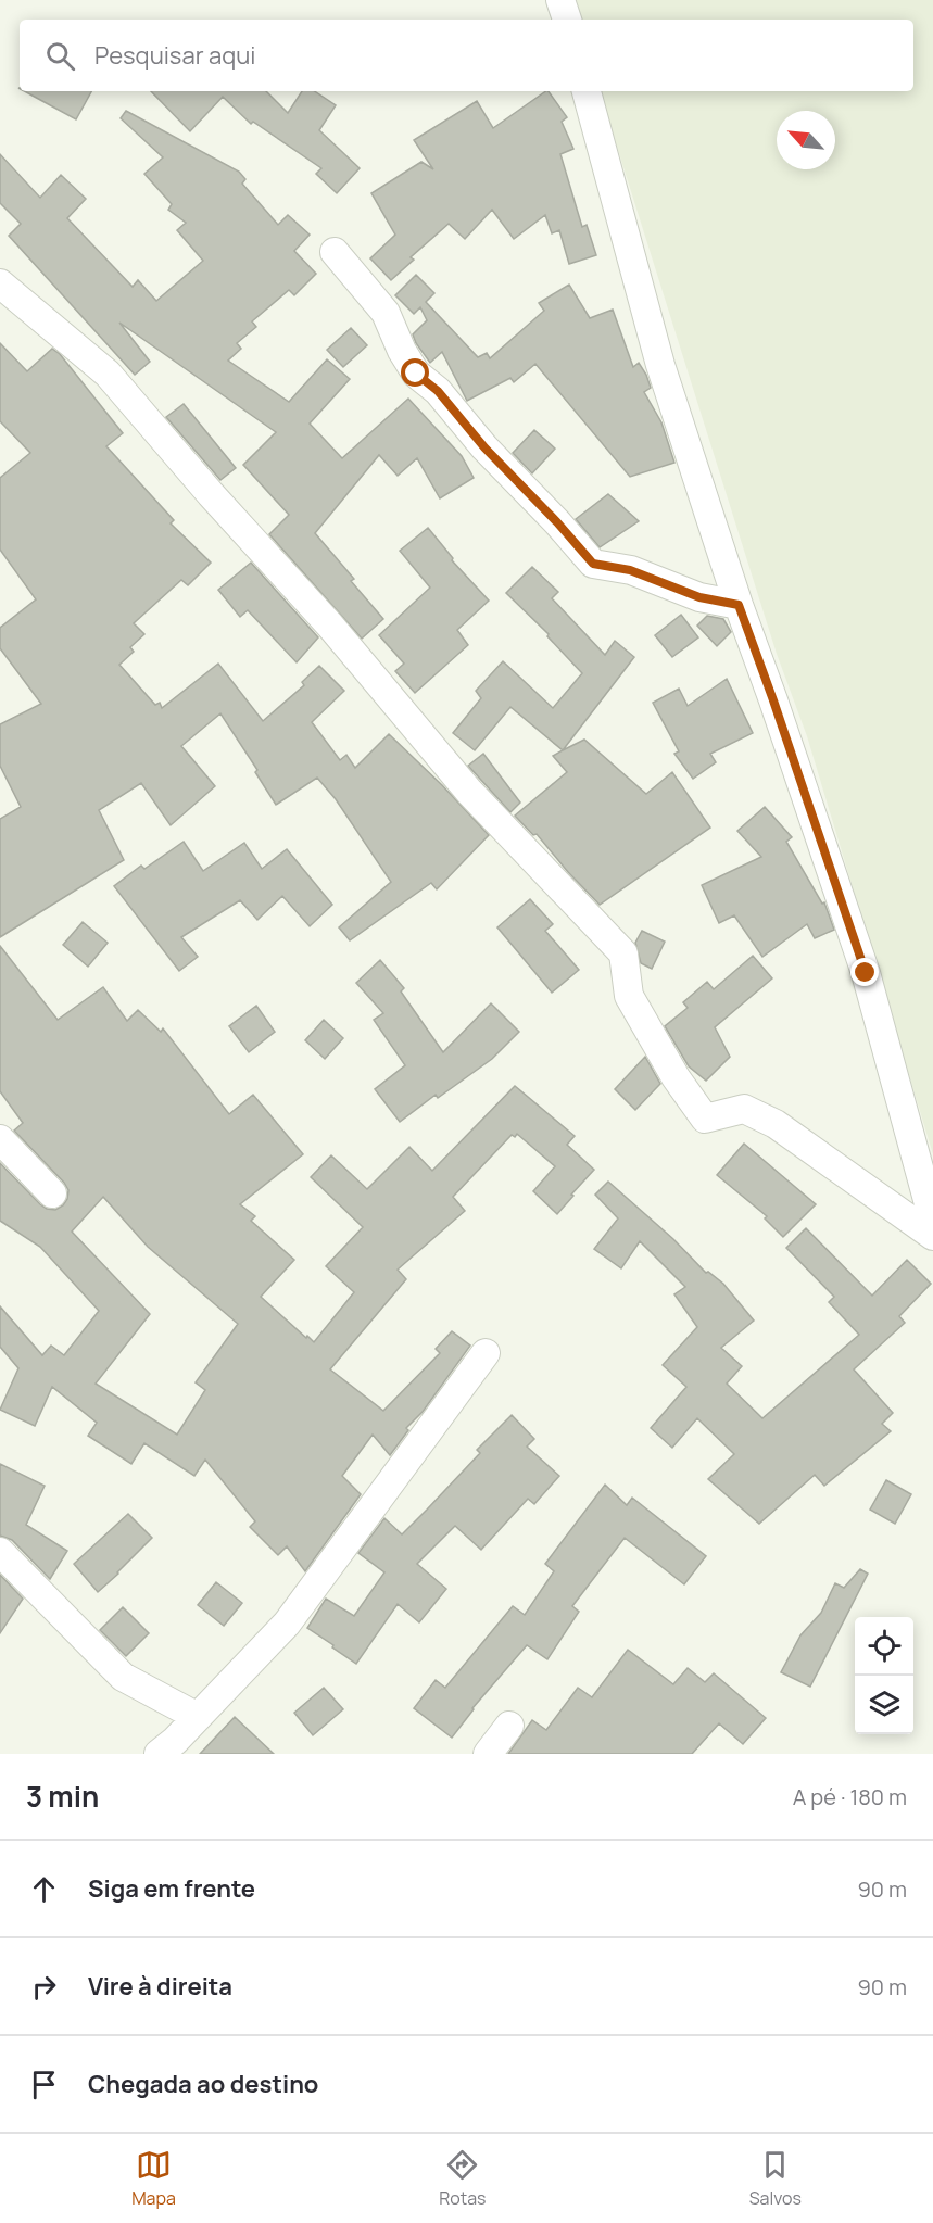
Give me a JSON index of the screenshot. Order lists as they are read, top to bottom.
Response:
{
  "north": "top left",
  "page": {
    "search": "Pesquisar aqui",
    "heading": ["3 min", "A pé · 180 m"],
    "list": [
      ["Siga em frente", "90 m"],
      ["Vire à direita", "90 m"],
      "Chegada ao destino"
    ],
    "nav": ["Mapa", "Rotas", "Salvos"]
  }
}
